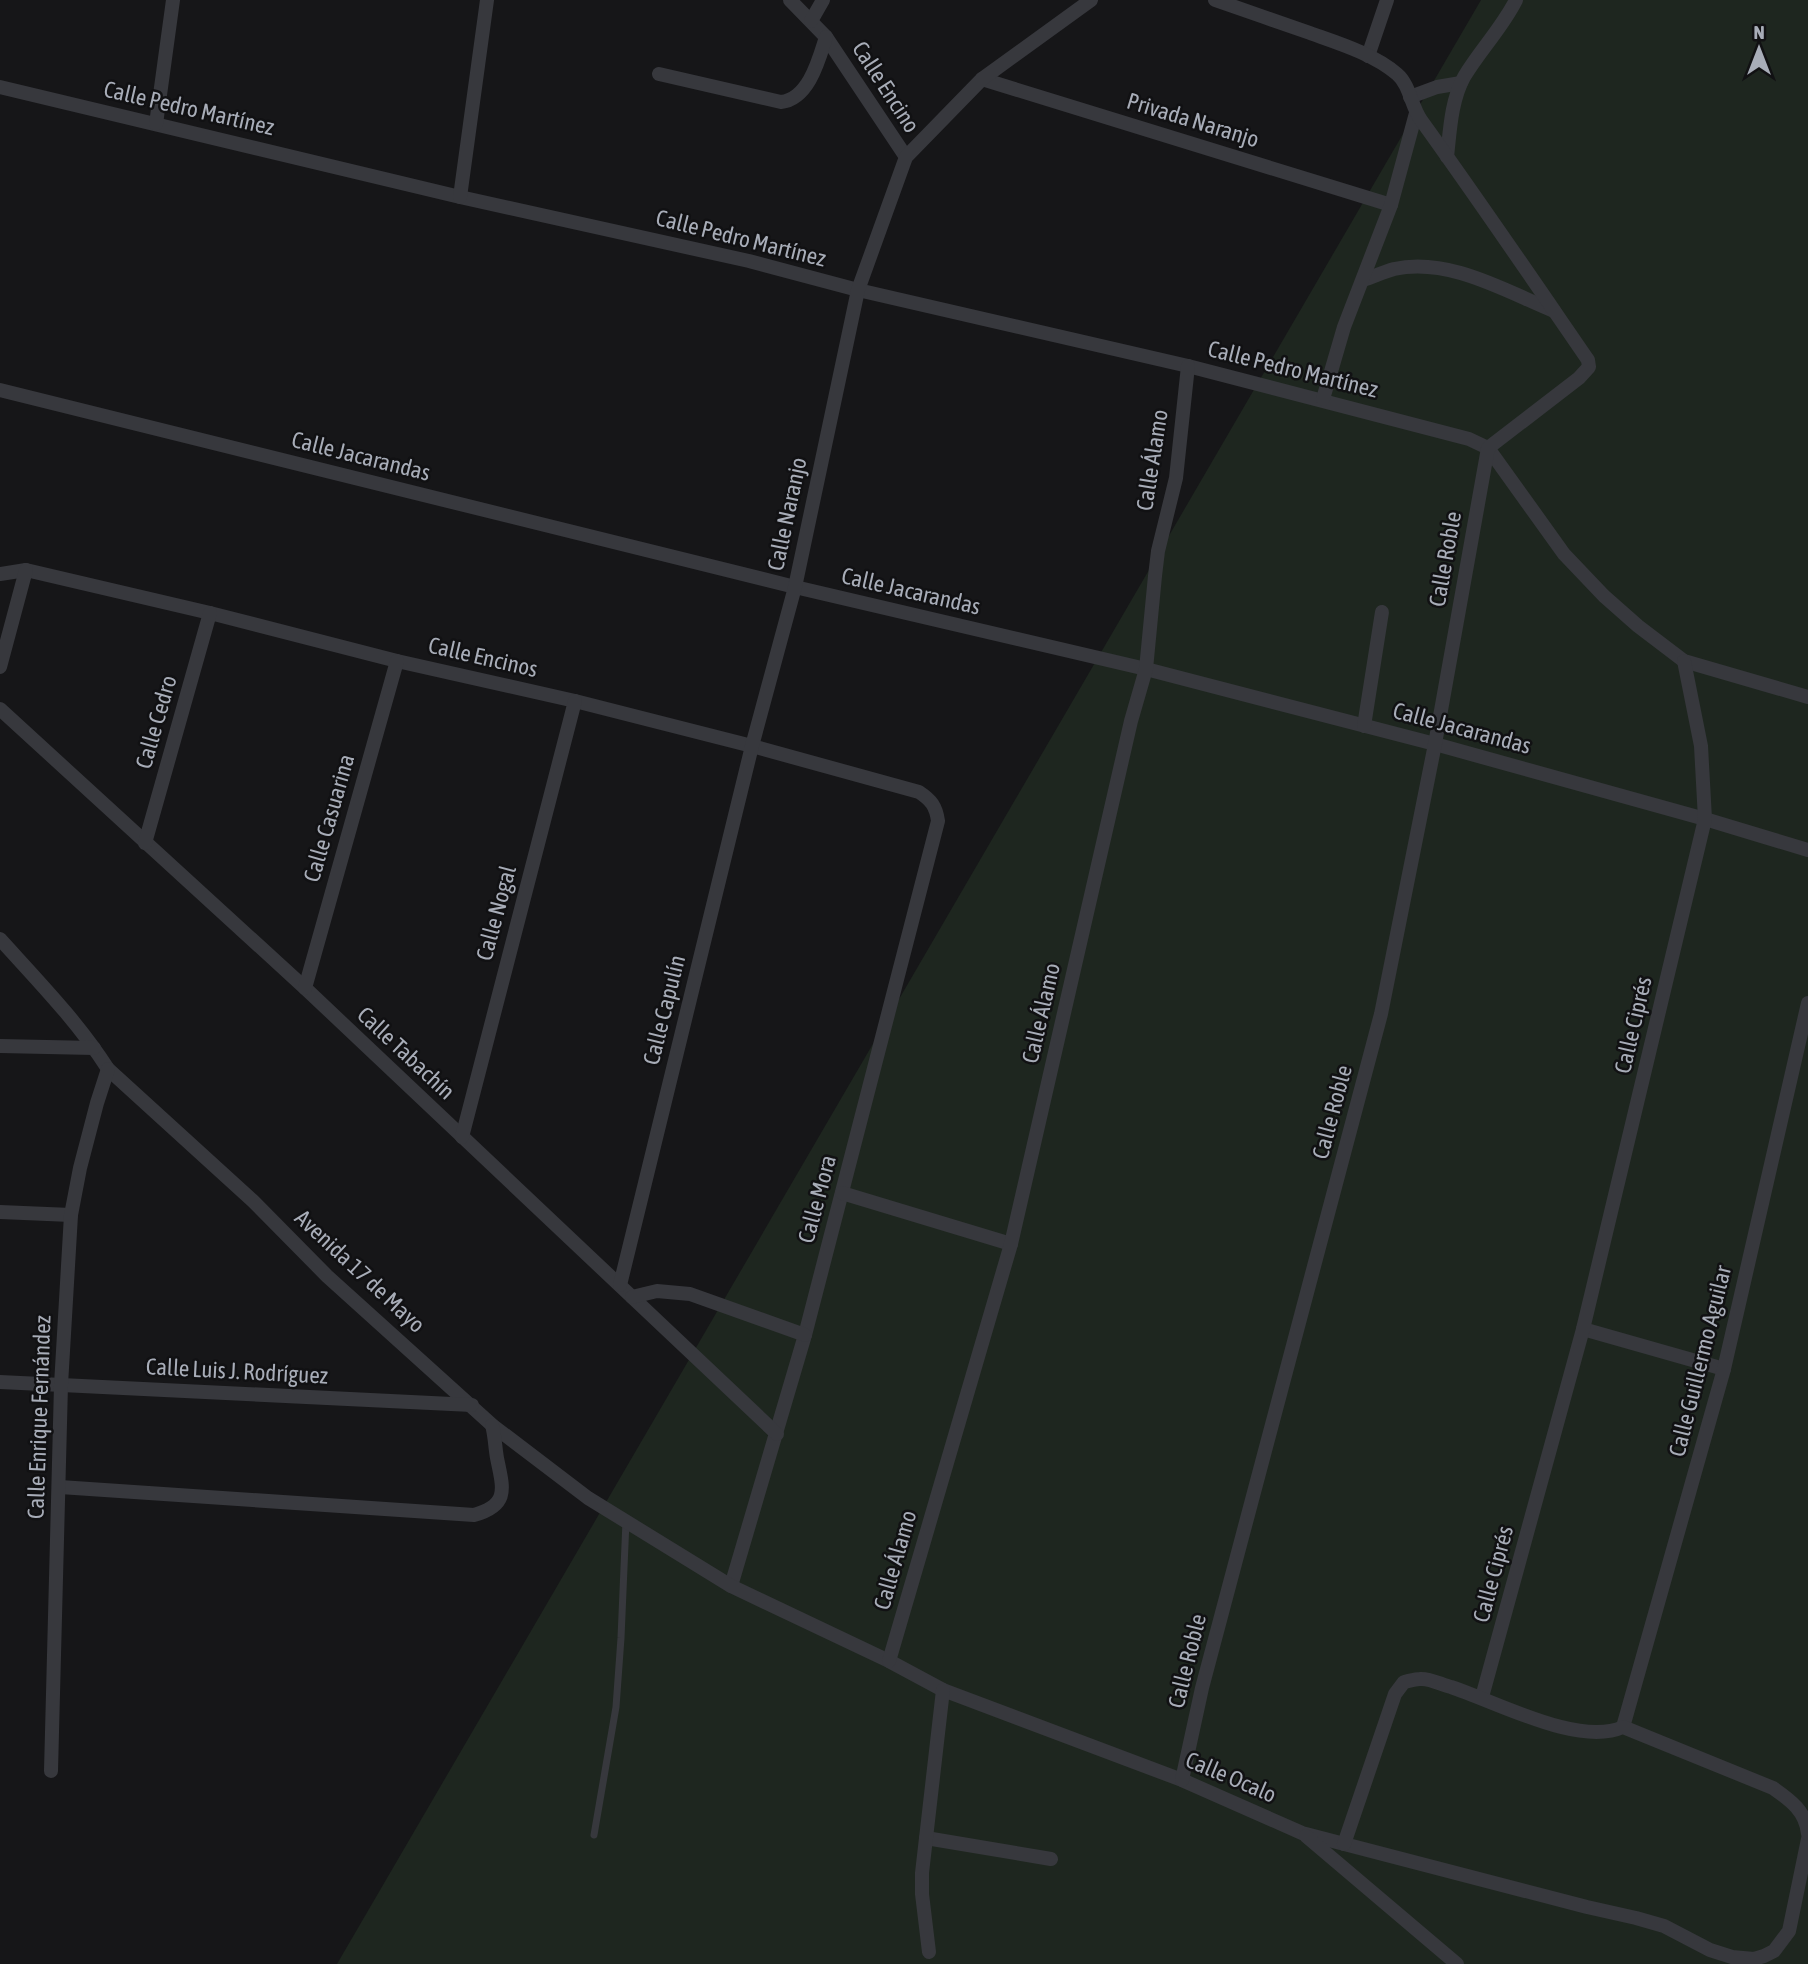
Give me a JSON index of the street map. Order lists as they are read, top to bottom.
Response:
{
  "streets": {
    "street": [
      "Calle Encino",
      "Calle Pedro Martínez",
      "Privada Naranjo",
      "Calle Jacarandas",
      "Calle Álamo",
      "Calle Naranjo",
      "Calle Roble",
      "Calle Encinos",
      "Calle Cedro",
      "Calle Casuarina",
      "Calle Nogal",
      "Calle Capulín",
      "Calle Ciprés",
      "Calle Tabachín",
      "Calle Mora",
      "Avenida 17 de Mayo",
      "Calle Guillermo Aguilar",
      "Calle Luis J. Rodríguez",
      "Calle Enrique Fernández",
      "Calle Ocalo"
    ]
  },
  "crossings": [
    ["Calle Encino", "Calle Pedro Martínez"],
    ["Calle Encino", "Calle Naranjo"],
    ["Calle Pedro Martínez", "Calle Álamo"],
    ["Calle Pedro Martínez", "Calle Naranjo"],
    ["Calle Pedro Martínez", "Calle Roble"],
    ["Calle Jacarandas", "Calle Álamo"],
    ["Calle Jacarandas", "Calle Naranjo"],
    ["Calle Jacarandas", "Calle Roble"],
    ["Calle Jacarandas", "Calle Ciprés"],
    ["Calle Álamo", "Calle Ocalo"],
    ["Calle Naranjo", "Calle Encinos"],
    ["Calle Naranjo", "Calle Capulín"],
    ["Calle Roble", "Calle Ocalo"],
    ["Calle Encinos", "Calle Cedro"],
    ["Calle Encinos", "Calle Casuarina"],
    ["Calle Encinos", "Calle Nogal"],
    ["Calle Encinos", "Calle Capulín"],
    ["Calle Encinos", "Calle Mora"],
    ["Calle Cedro", "Calle Tabachín"],
    ["Calle Casuarina", "Calle Tabachín"],
    ["Calle Nogal", "Calle Tabachín"],
    ["Calle Capulín", "Calle Tabachín"],
    ["Calle Tabachín", "Calle Mora"],
    ["Calle Mora", "Avenida 17 de Mayo"],
    ["Calle Mora", "Calle Ocalo"],
    ["Avenida 17 de Mayo", "Calle Luis J. Rodríguez"],
    ["Avenida 17 de Mayo", "Calle Enrique Fernández"],
    ["Avenida 17 de Mayo", "Calle Ocalo"],
    ["Calle Luis J. Rodríguez", "Calle Enrique Fernández"]
  ],
  "north": "top"
}
